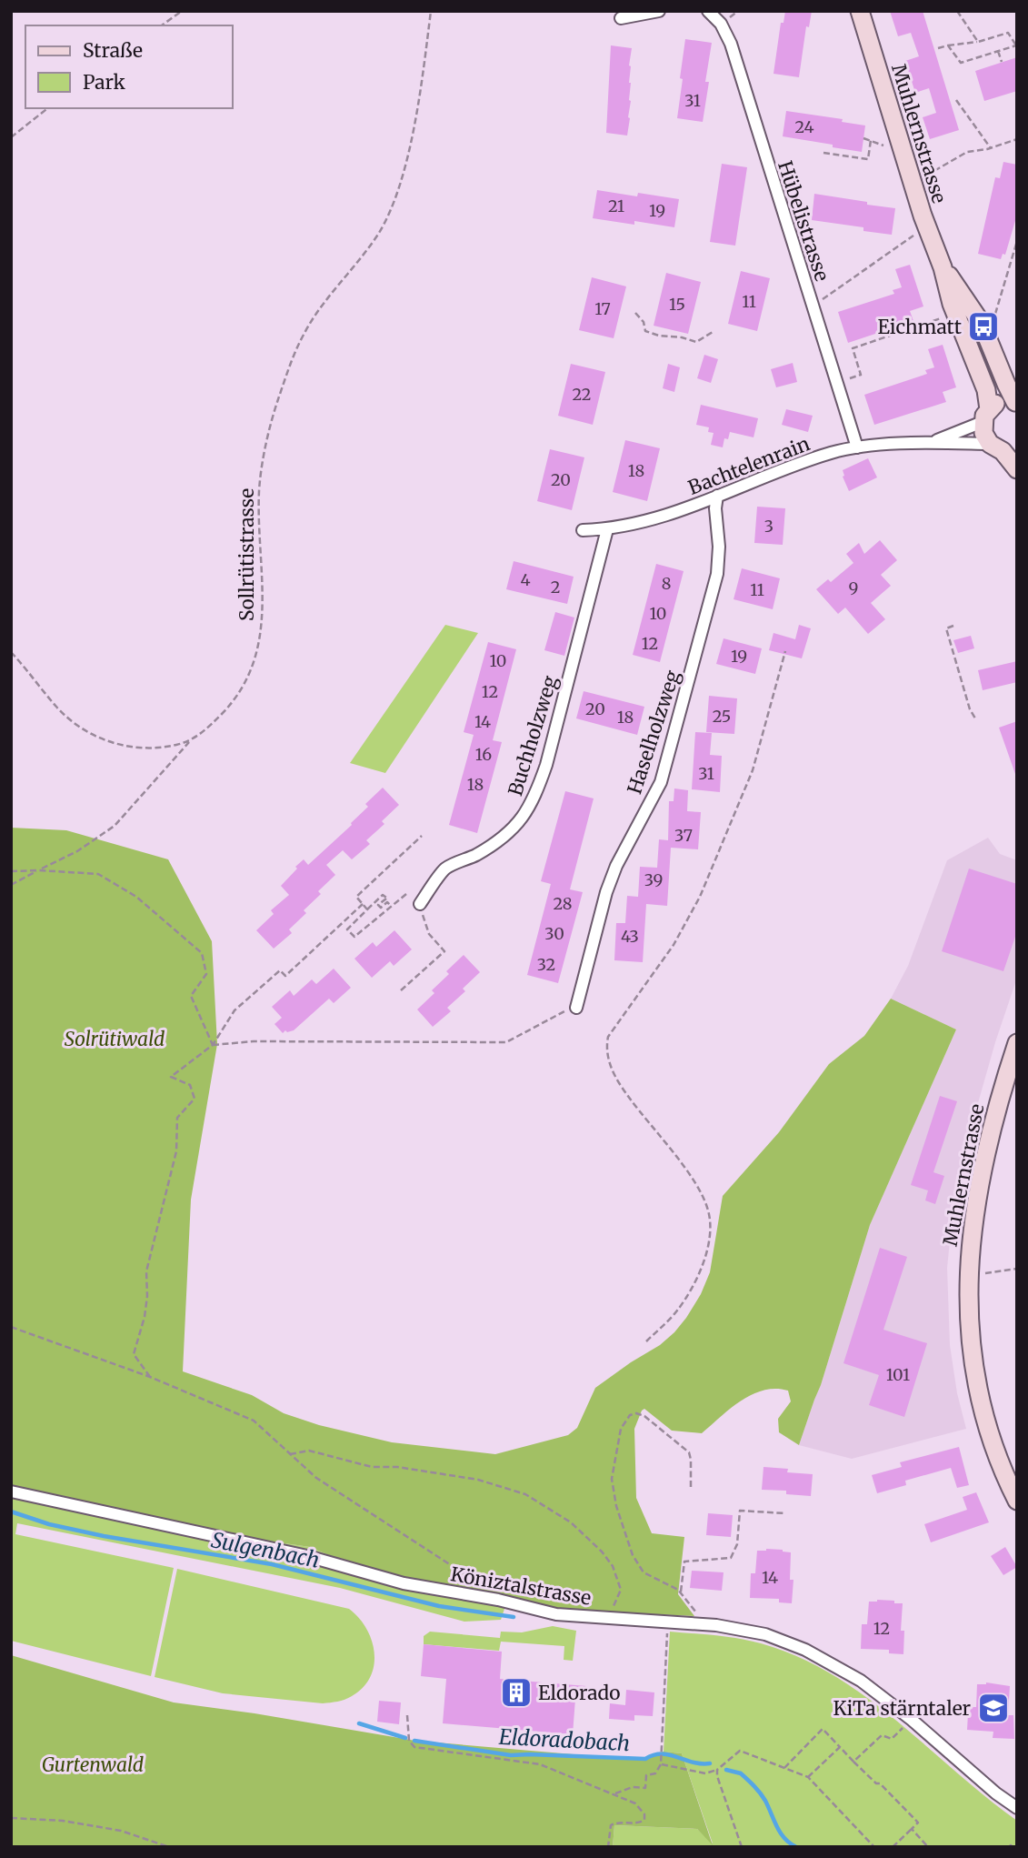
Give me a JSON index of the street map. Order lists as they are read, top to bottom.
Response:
{
  "streets": {
    "street": [
      "Muhlernstrasse",
      "Hübelistrasse",
      "Bachtelenrain",
      "Haselholzweg",
      "Buchholzweg",
      "Köniztalstrasse"
    ],
    "path": ["Sollrütistrasse"]
  },
  "crossings": [
    ["Muhlernstrasse", "Bachtelenrain"],
    ["Hübelistrasse", "Bachtelenrain"],
    ["Bachtelenrain", "Haselholzweg"],
    ["Bachtelenrain", "Buchholzweg"]
  ],
  "water": ["Sulgenbach", "Eldoradobach"],
  "parks": ["Solrütiwald", "Gurtenwald"],
  "places": {
    "bus stop": ["Eichmatt"],
    "building": ["Eldorado"],
    "school or university": ["KiTa stärntaler"]
  },
  "house_numbers": [
    "31",
    "24",
    "21",
    "19",
    "11",
    "15",
    "17",
    "22",
    "18",
    "20",
    "3",
    "4",
    "8",
    "2",
    "9",
    "11",
    "10",
    "12",
    "19",
    "10",
    "12",
    "20",
    "25",
    "18",
    "14",
    "16",
    "31",
    "18",
    "37",
    "39",
    "28",
    "30",
    "43",
    "32",
    "101",
    "14",
    "12"
  ],
  "legend": ["Straße", "Park"]
}
